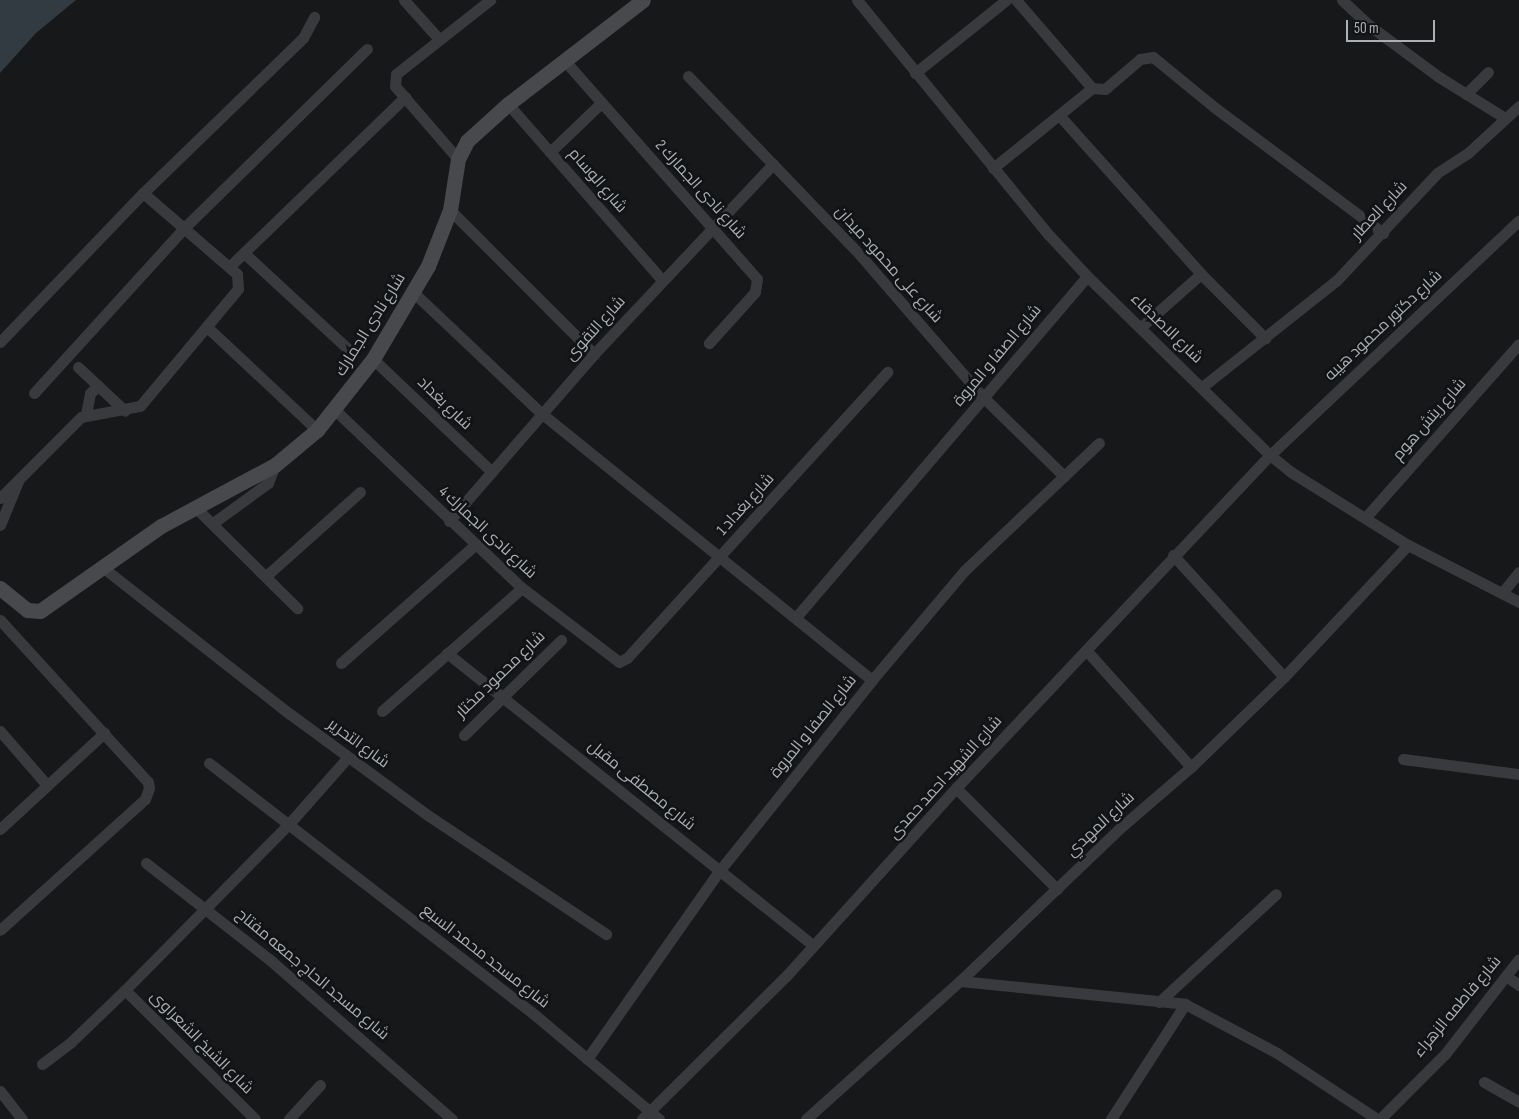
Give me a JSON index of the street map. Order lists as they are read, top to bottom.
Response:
{
  "streets": {
    "street": [
      "شارع الوسام",
      "شارع نادى الجمارك 2",
      "شارع العطار",
      "شارع على محمود ميدان",
      "شارع نادى الجمارك",
      "شارع دكتور محمود هيبه",
      "شارع التقوى",
      "شارع الاصدقاء",
      "شارع الصفا و المروة",
      "شارع بغداد",
      "شارع ريتش هوم",
      "شارع بغداد 1",
      "شارع نادى الجمارك 4",
      "شارع محمود مختار",
      "شارع التحرير",
      "شارع الشهيد احمد حمدى",
      "شارع مصطفى مقبل",
      "شارع المهدي",
      "شارع مسجد محمد السبع",
      "شارع مسجد الحاج جمعه مفتاح",
      "شارع فاطمه الزهراء",
      "شارع الشيخ الشعراوى"
    ]
  },
  "crossings": [
    ["شارع الوسام", "شارع نادى الجمارك"],
    ["شارع الوسام", "شارع التقوى"],
    ["شارع نادى الجمارك 2", "شارع نادى الجمارك"],
    ["شارع نادى الجمارك 2", "شارع التقوى"],
    ["شارع العطار", "شارع الاصدقاء"],
    ["شارع على محمود ميدان", "شارع التقوى"],
    ["شارع على محمود ميدان", "شارع الصفا و المروة"],
    ["شارع نادى الجمارك", "شارع بغداد"],
    ["شارع نادى الجمارك", "شارع نادى الجمارك 4"],
    ["شارع نادى الجمارك", "شارع التحرير"],
    ["شارع دكتور محمود هيبه", "شارع الاصدقاء"],
    ["شارع دكتور محمود هيبه", "شارع الشهيد احمد حمدى"],
    ["شارع التقوى", "شارع بغداد"],
    ["شارع التقوى", "شارع نادى الجمارك 4"],
    ["شارع الاصدقاء", "شارع الصفا و المروة"],
    ["شارع الاصدقاء", "شارع ريتش هوم"],
    ["شارع الاصدقاء", "شارع الشهيد احمد حمدى"],
    ["شارع الاصدقاء", "شارع المهدي"],
    ["شارع الصفا و المروة", "شارع مصطفى مقبل"],
    ["شارع الصفا و المروة", "شارع مسجد محمد السبع"],
    ["شارع بغداد 1", "شارع نادى الجمارك 4"],
    ["شارع محمود مختار", "شارع مصطفى مقبل"],
    ["شارع الشهيد احمد حمدى", "شارع مصطفى مقبل"],
    ["شارع الشهيد احمد حمدى", "شارع مسجد محمد السبع"]
  ],
  "scale_bar": "50 m"
}
